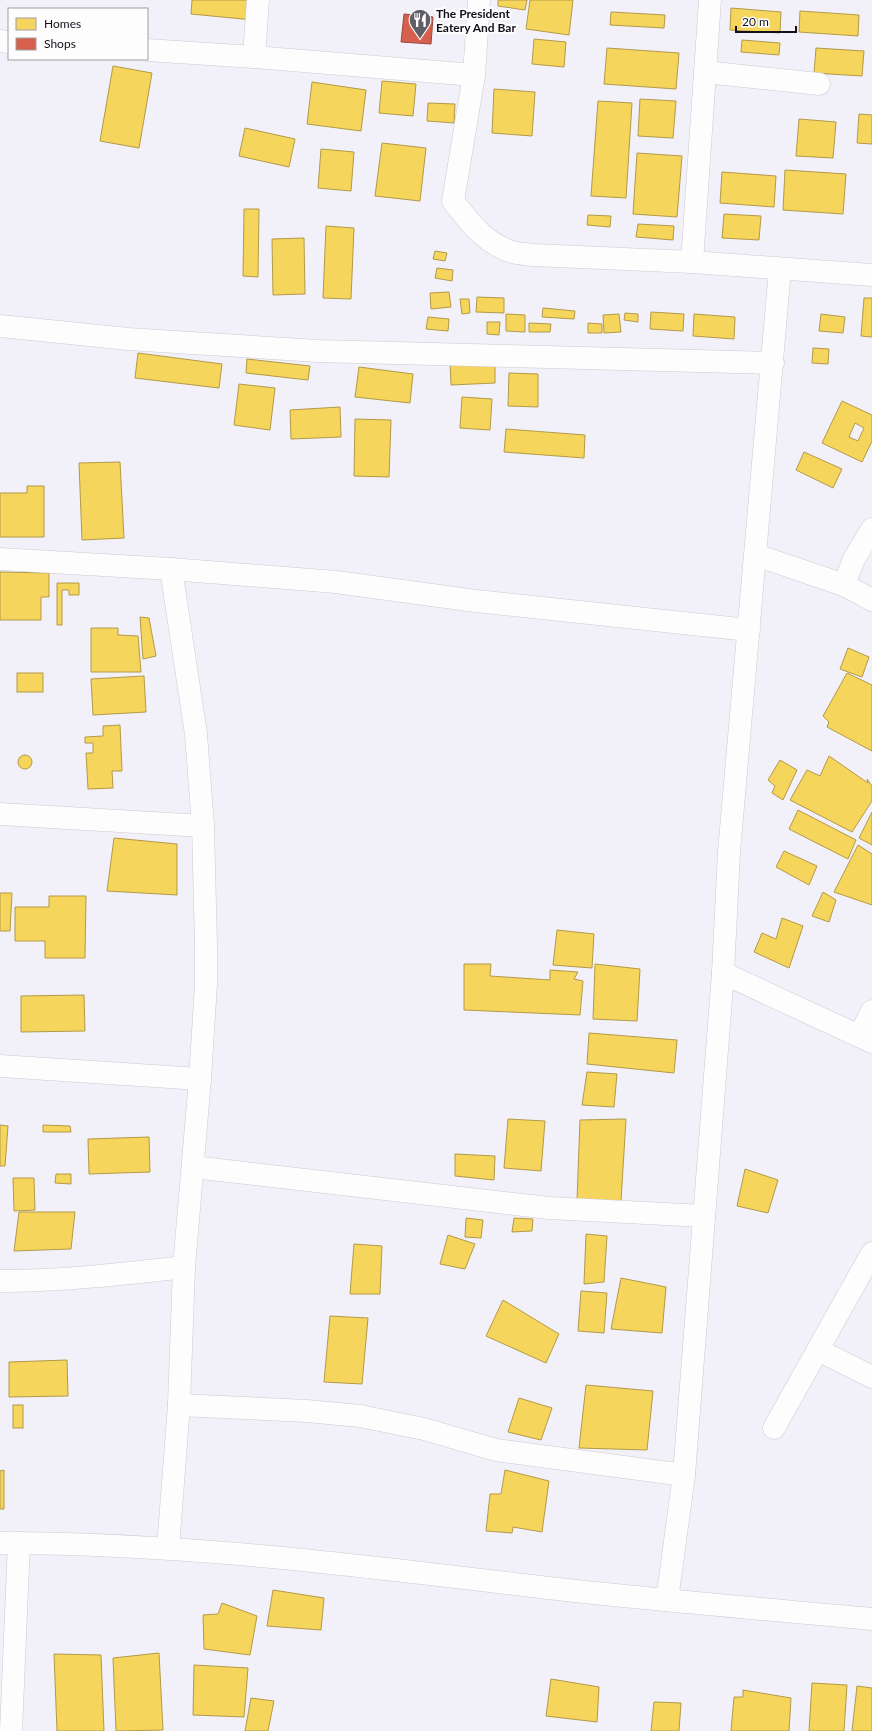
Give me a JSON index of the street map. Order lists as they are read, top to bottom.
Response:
{
  "places": {
    "restaurant": ["The President Eatery And Bar"]
  },
  "legend": ["Homes", "Shops"],
  "scale_bar": "20 m"
}
